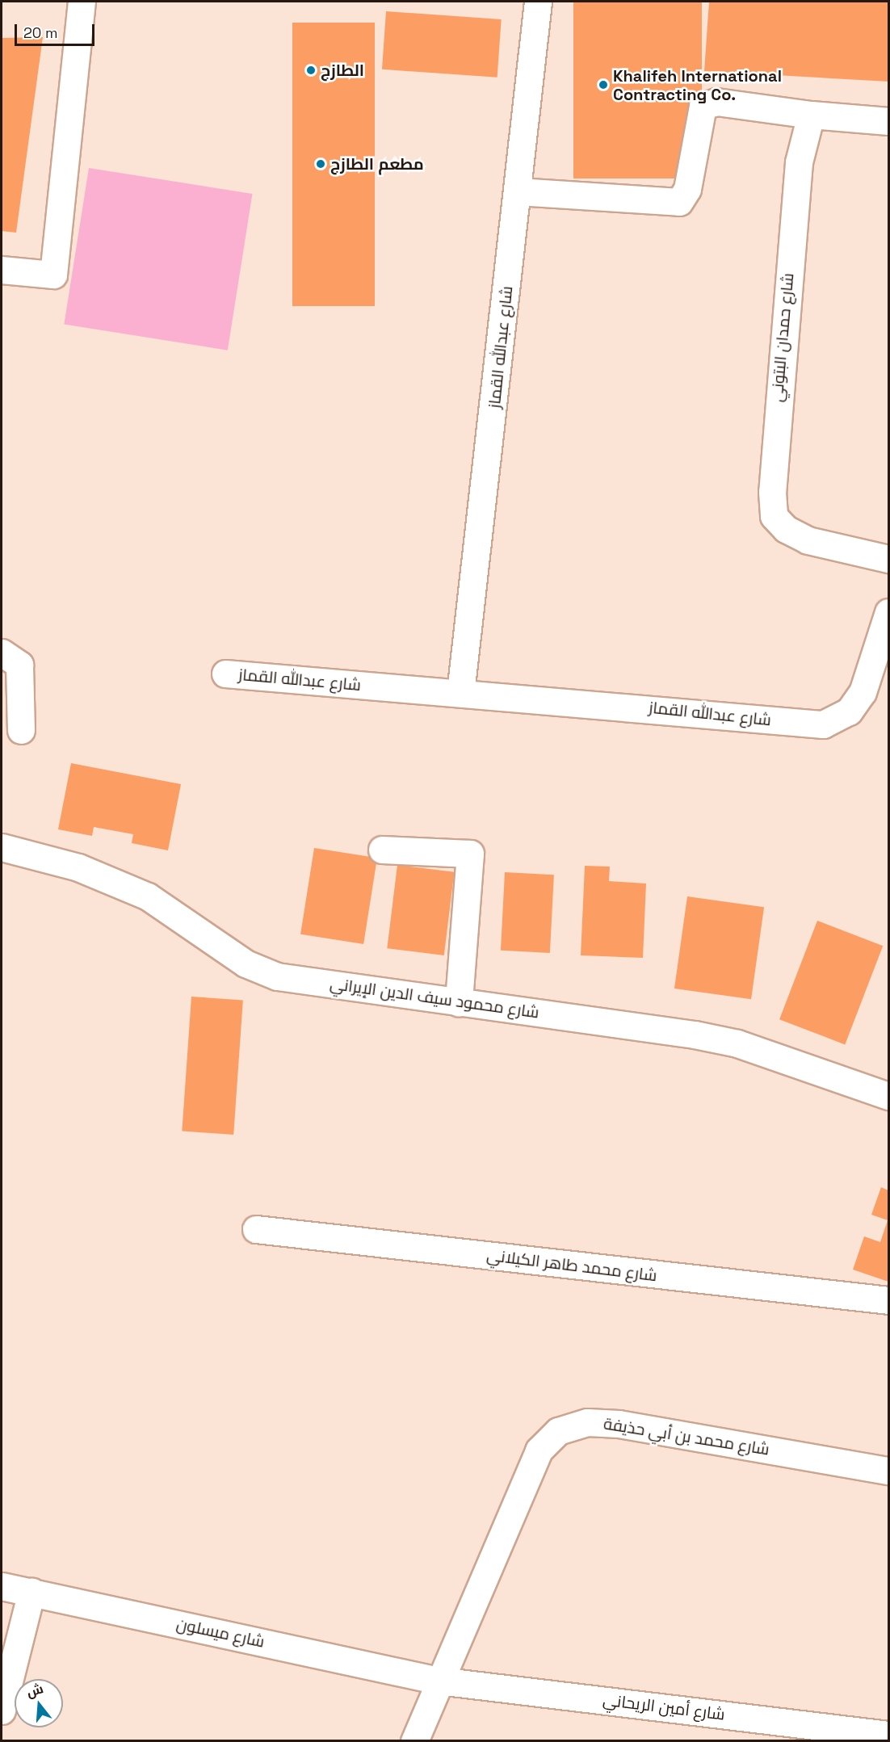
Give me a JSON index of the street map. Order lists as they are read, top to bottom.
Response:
{
  "streets": {
    "street": [
      "شارع حمدان البتوني",
      "شارع عبدالله القماز",
      "شارع محمود سيف الدين الإيراني",
      "شارع محمد طاهر الكيلاني",
      "شارع محمد بن أبي حذيفة",
      "شارع ميسلون",
      "شارع أمين الريحاني"
    ]
  },
  "crossings": [
    ["شارع محمد بن أبي حذيفة", "شارع ميسلون"],
    ["شارع محمد بن أبي حذيفة", "شارع أمين الريحاني"],
    ["شارع ميسلون", "شارع أمين الريحاني"]
  ],
  "places": ["الطازج", "Khalifeh International Contracting Co.", "مطعم الطازج"],
  "scale_bar": "20 m",
  "north": "top"
}
